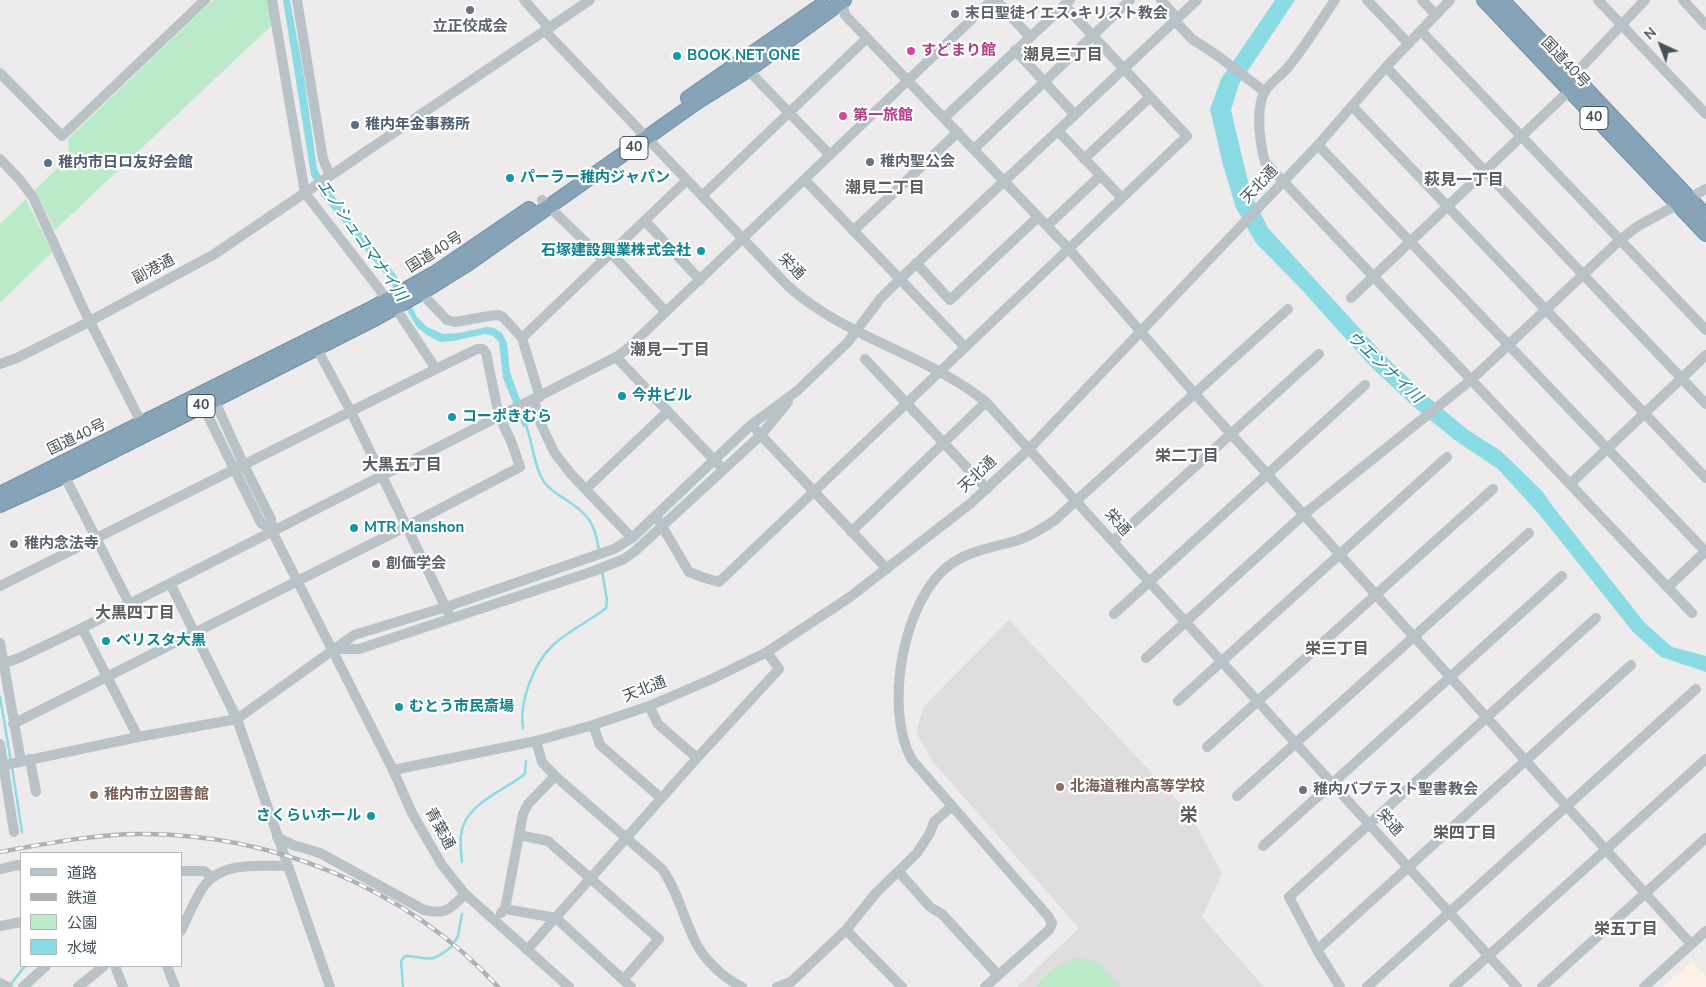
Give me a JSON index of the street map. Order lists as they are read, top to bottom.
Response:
{
  "streets": {
    "highway": ["国道40号", "40"],
    "street": [
      "天北通",
      "栄通",
      "副港通",
      "青葉通"
    ]
  },
  "crossings": [
    ["国道40号", "栄通"],
    ["国道40号", "青葉通"],
    ["天北通", "栄通"],
    ["天北通", "青葉通"]
  ],
  "districts": [
    "潮見三丁目",
    "萩見一丁目",
    "潮見二丁目",
    "潮見一丁目",
    "栄二丁目",
    "大黒五丁目",
    "大黒四丁目",
    "栄三丁目",
    "栄",
    "栄四丁目",
    "栄五丁目"
  ],
  "water": ["エノシュコマナイ川", "ウエンナイ川"],
  "places": [
    "立正佼成会",
    "末日聖徒イエス•キリスト教会",
    "すどまり館",
    "BOOK NET ONE",
    "第一旅館",
    "稚内年金事務所",
    "稚内聖公会",
    "稚内市日ロ友好会館",
    "パーラー稚内ジャパン",
    "石塚建設興業株式会社",
    "今井ビル",
    "コーポきむら",
    "MTR Manshon",
    "稚内念法寺",
    "創価学会",
    "ベリスタ大黒",
    "むとう市民斎場",
    "北海道稚内高等学校",
    "稚内バプテスト聖書教会",
    "稚内市立図書館",
    "さくらいホール"
  ],
  "legend": [
    "道路",
    "鉄道",
    "公園",
    "水域"
  ],
  "north": "top left"
}
